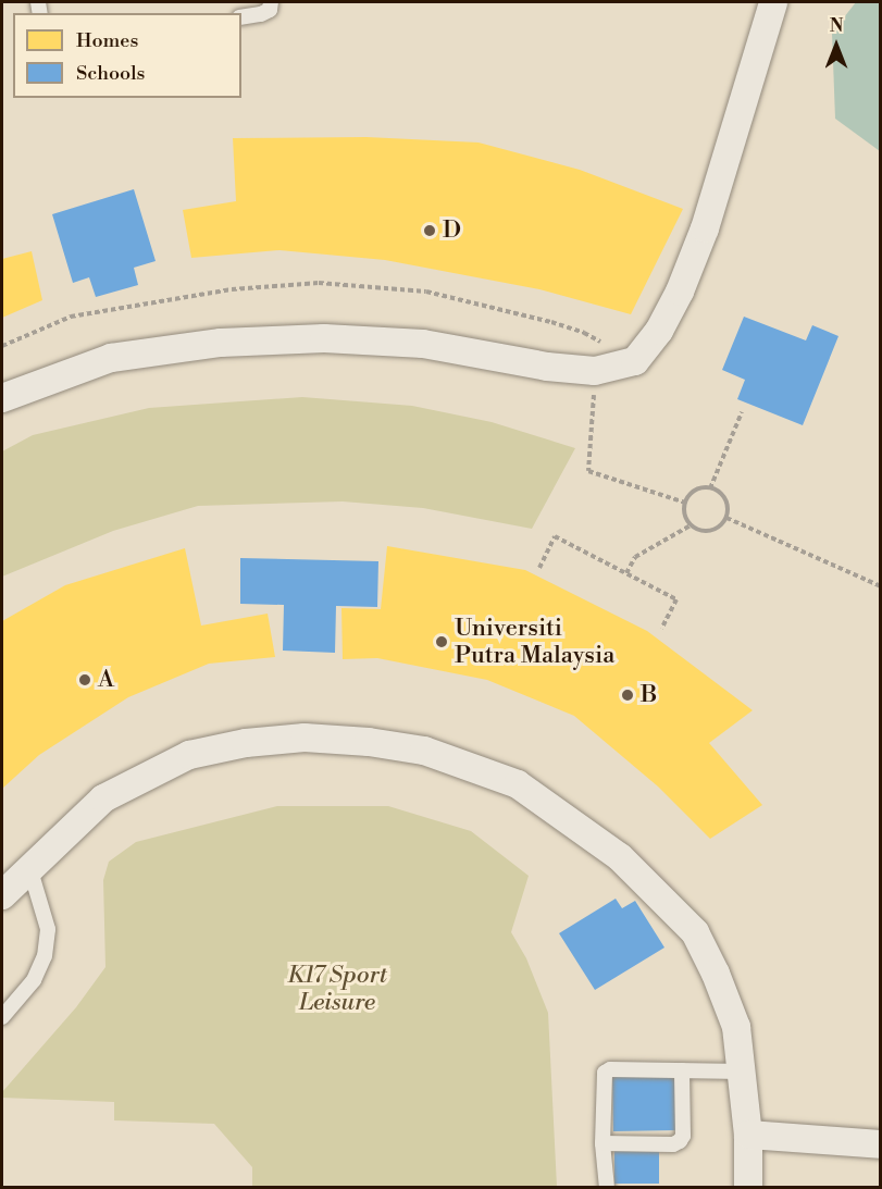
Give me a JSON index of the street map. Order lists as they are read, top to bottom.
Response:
{
  "parks": ["K17 Sport Leisure"],
  "places": [
    "D",
    "Universiti Putra Malaysia",
    "A",
    "B"
  ],
  "legend": ["Homes", "Schools"],
  "north": "top"
}
